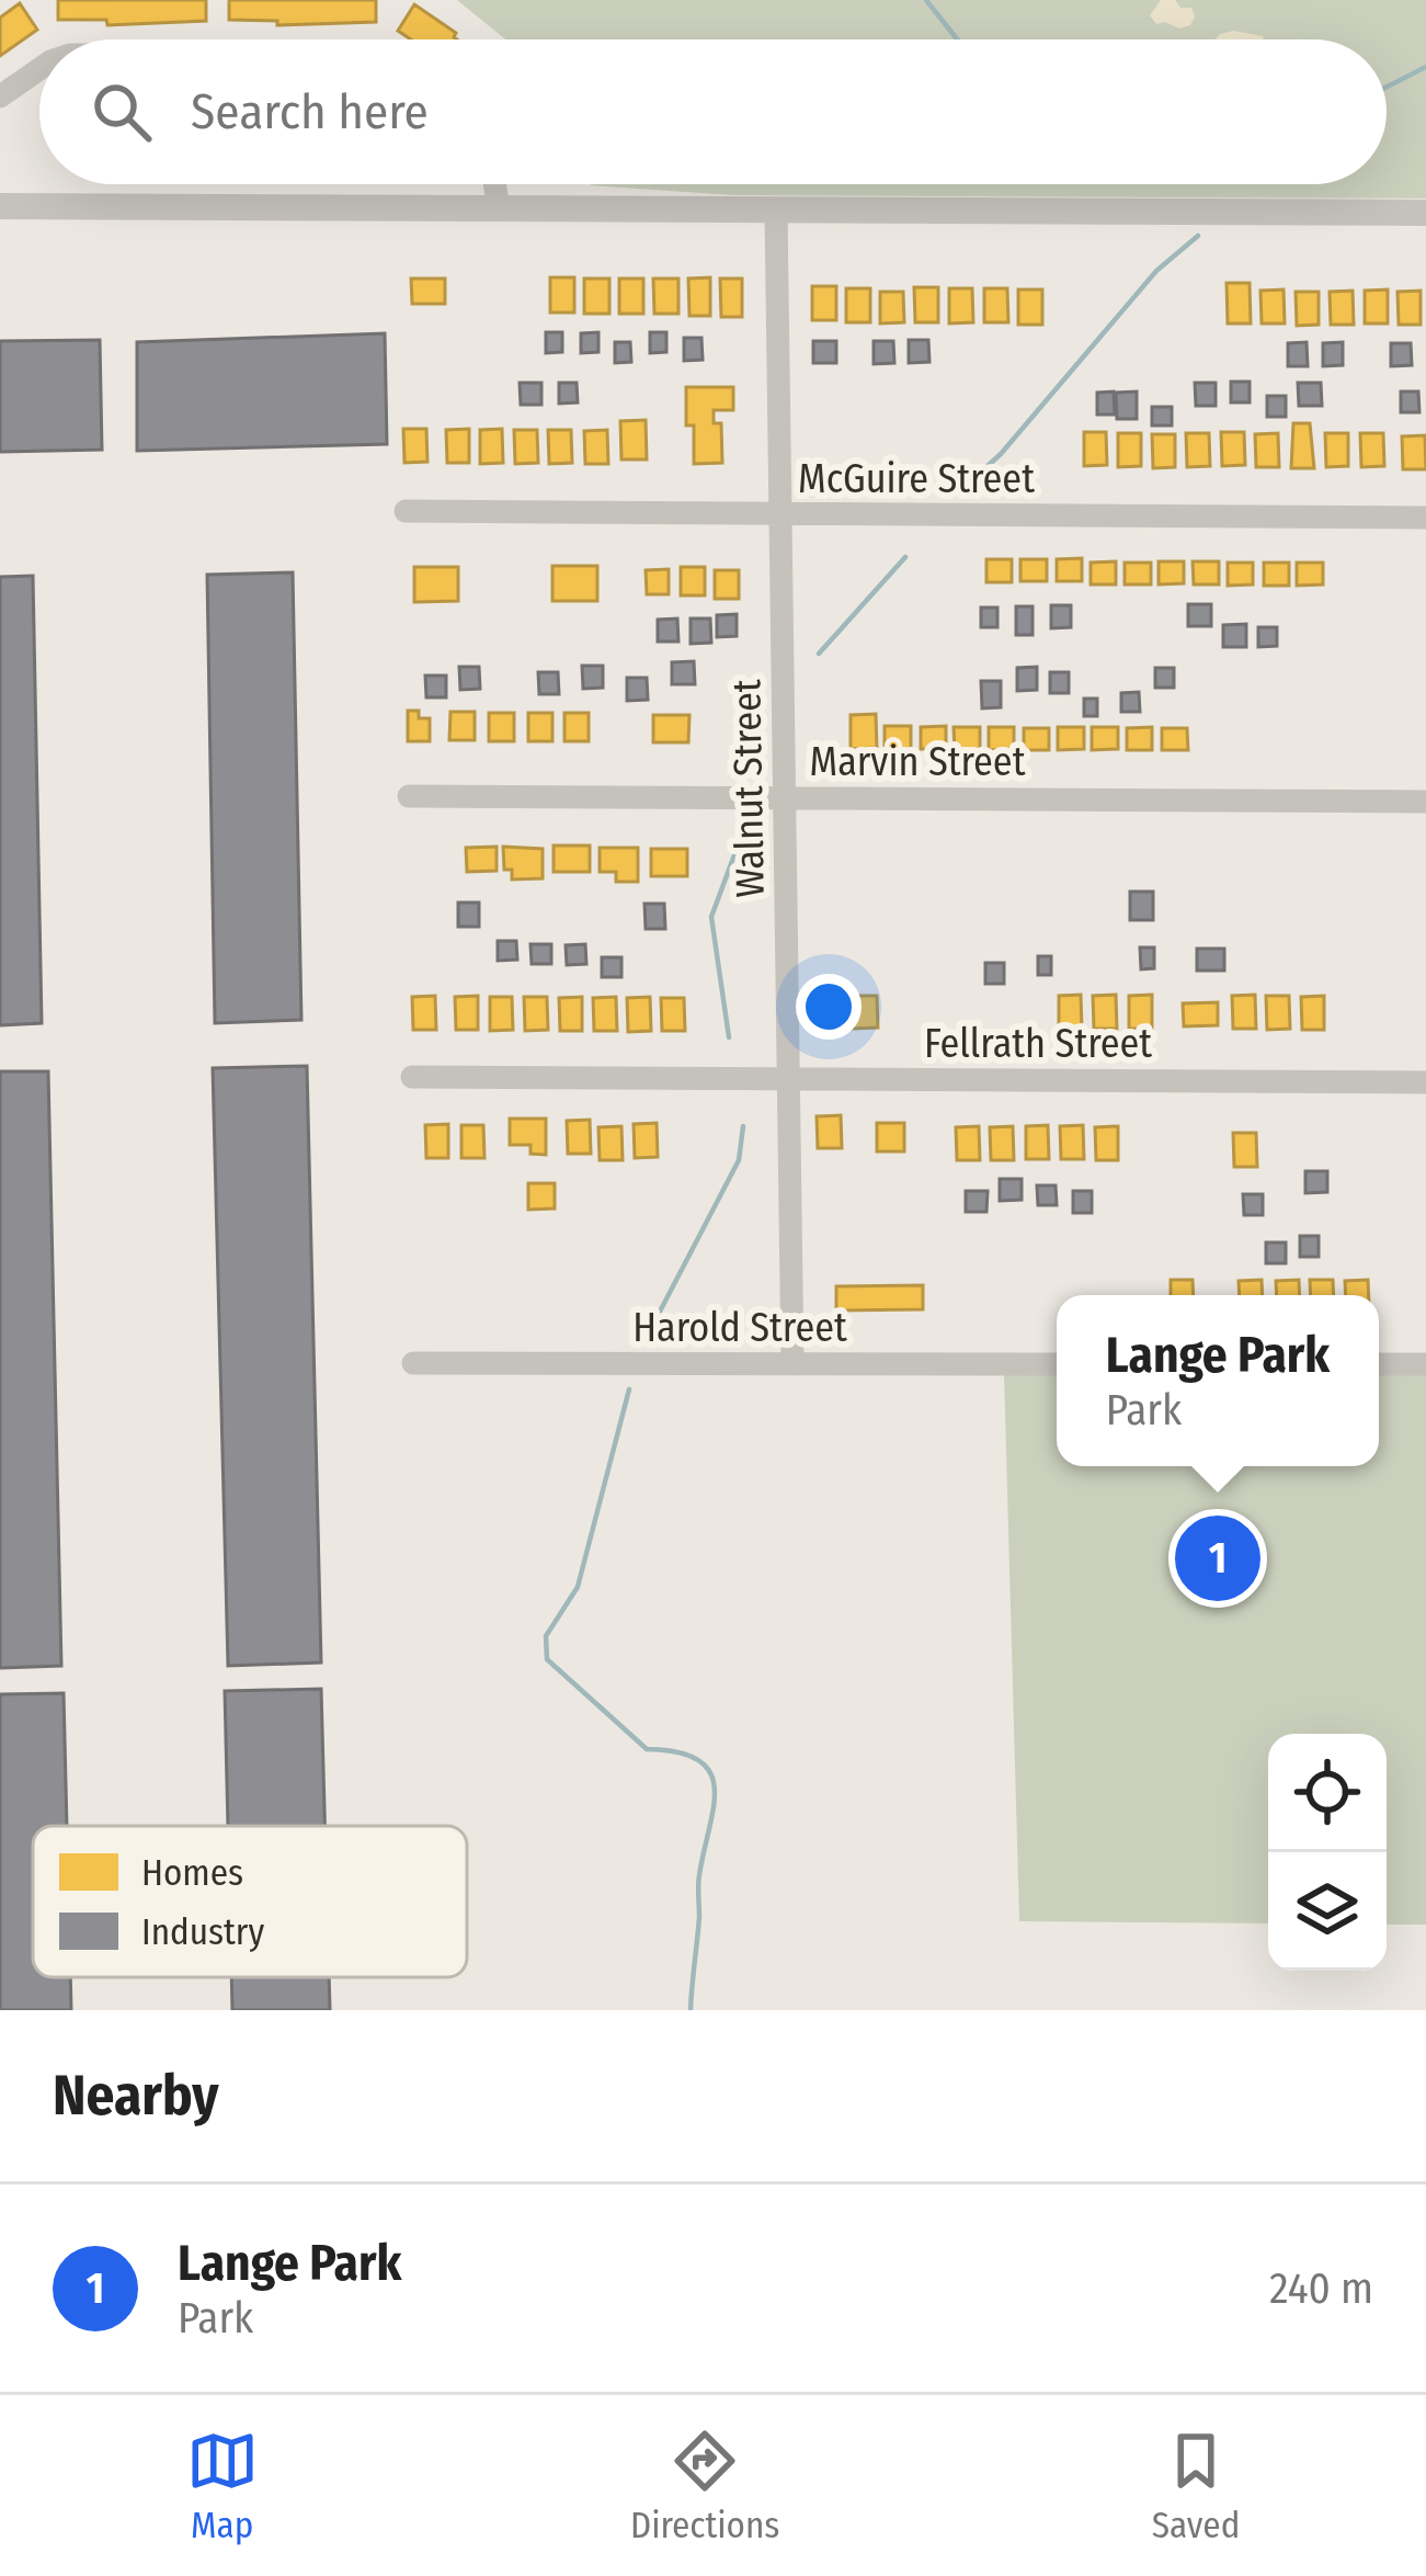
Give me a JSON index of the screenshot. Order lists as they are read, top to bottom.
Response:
{
  "streets": {
    "street": [
      "McGuire Street",
      "Marvin Street",
      "Walnut Street",
      "Fellrath Street",
      "Harold Street"
    ]
  },
  "crossings": [
    ["McGuire Street", "Walnut Street"],
    ["Marvin Street", "Walnut Street"],
    ["Walnut Street", "Fellrath Street"],
    ["Walnut Street", "Harold Street"]
  ],
  "legend": ["Homes", "Industry"],
  "page": {
    "search": "Search here",
    "popup": ["Lange Park", "Park"],
    "pins": "1",
    "heading": "Nearby",
    "list": [
      {
        "mark": "1",
        "name": "Lange Park",
        "note": "Park",
        "value": "240 m"
      }
    ],
    "nav": ["Map", "Directions", "Saved"]
  }
}
